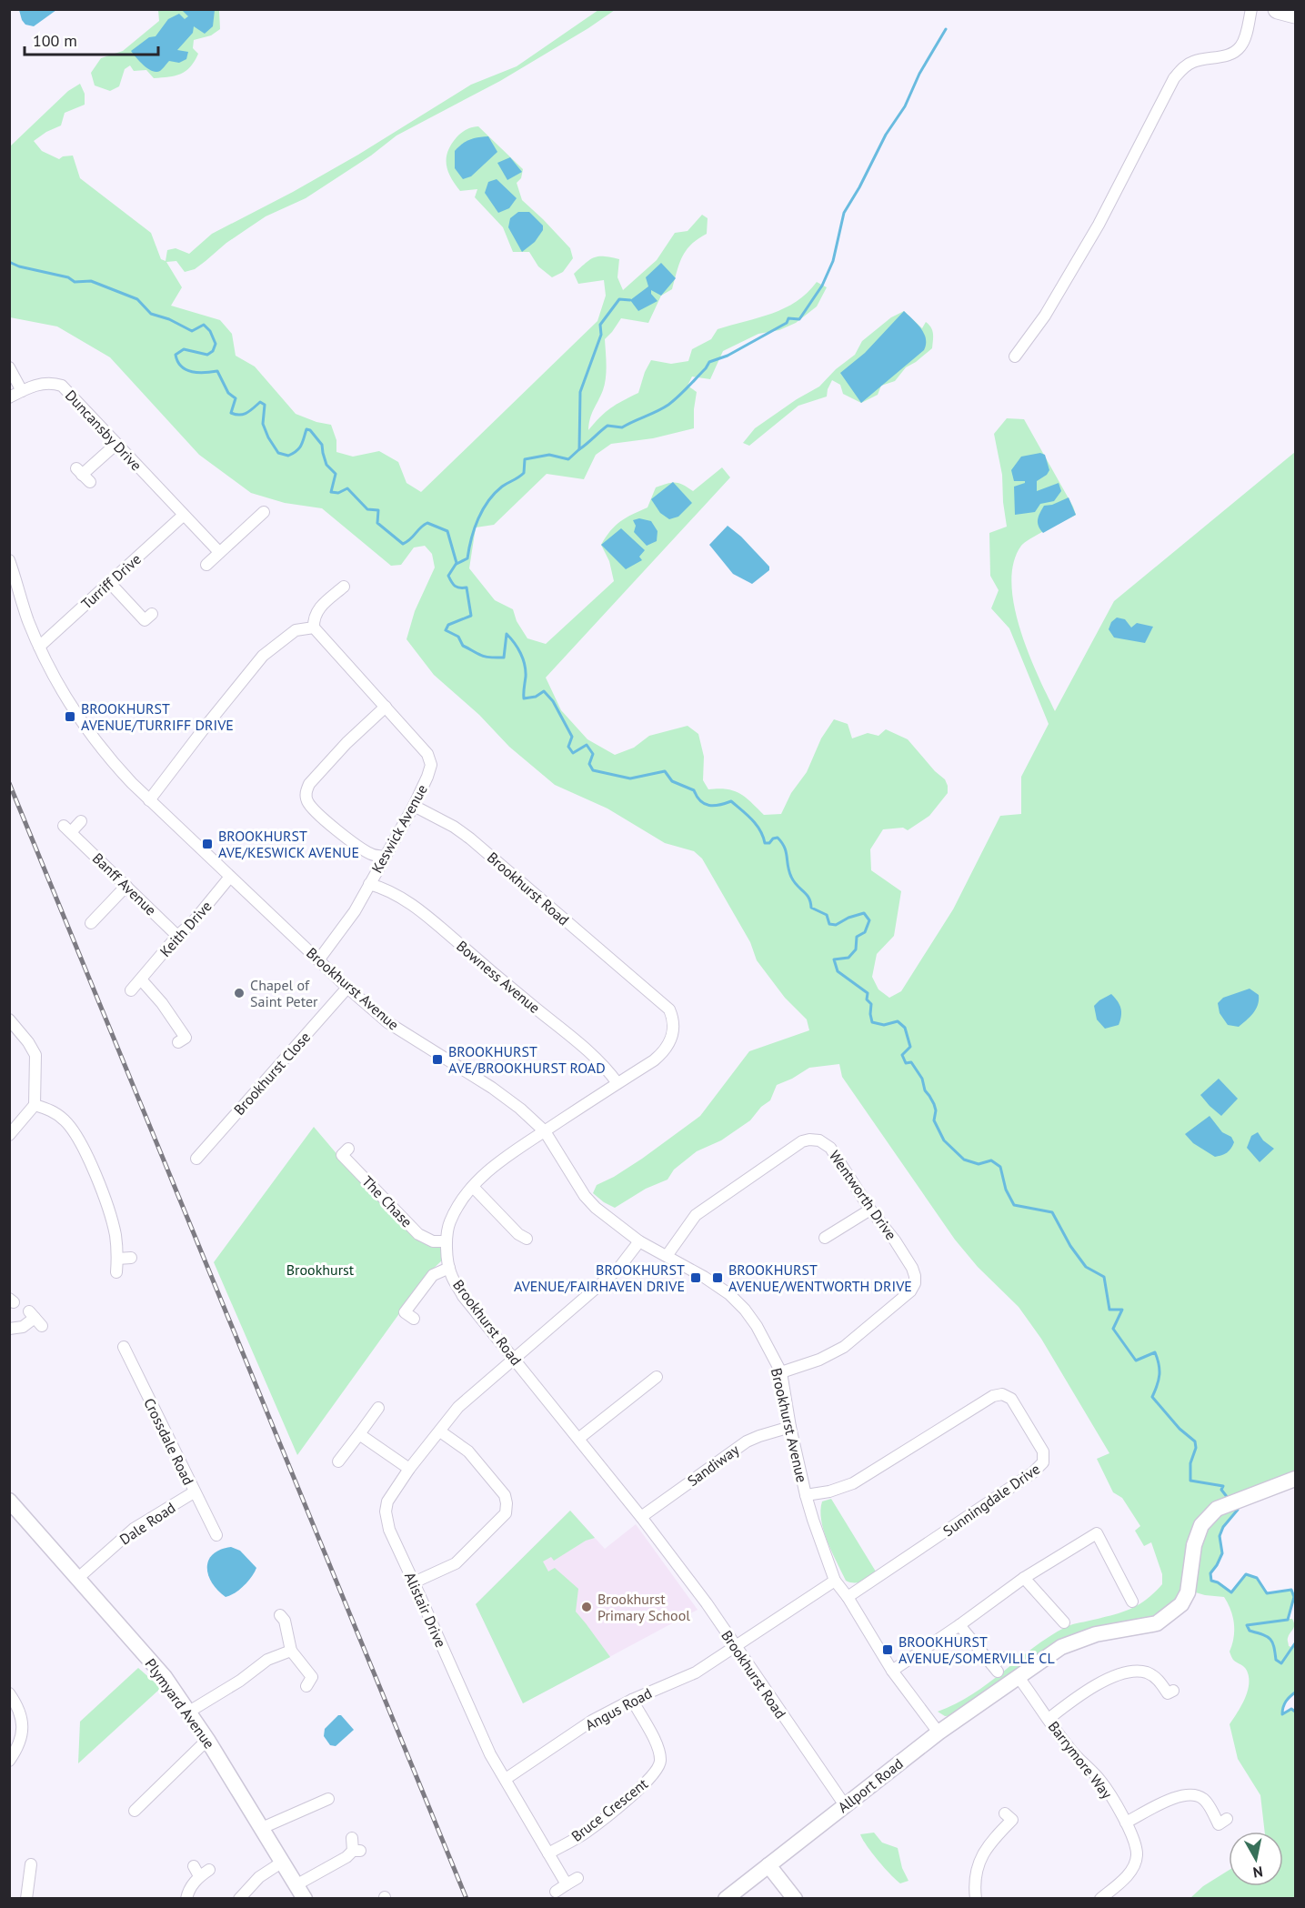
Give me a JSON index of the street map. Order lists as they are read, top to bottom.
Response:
{
  "streets": {
    "street": [
      "Duncansby Drive",
      "Turriff Drive",
      "Keswick Avenue",
      "Banff Avenue",
      "Brookhurst Road",
      "Keith Drive",
      "Bowness Avenue",
      "Brookhurst Avenue",
      "Brookhurst Close",
      "Wentworth Drive",
      "The Chase",
      "Crossdale Road",
      "Sandiway",
      "Sunningdale Drive",
      "Dale Road",
      "Alistair Drive",
      "Plymyard Avenue",
      "Angus Road",
      "Barrymore Way",
      "Allport Road",
      "Bruce Crescent"
    ]
  },
  "crossings": [
    ["Duncansby Drive", "Turriff Drive"],
    ["Turriff Drive", "Brookhurst Avenue"],
    ["Keswick Avenue", "Brookhurst Road"],
    ["Keswick Avenue", "Bowness Avenue"],
    ["Keswick Avenue", "Brookhurst Avenue"],
    ["Banff Avenue", "Keith Drive"],
    ["Brookhurst Road", "Bowness Avenue"],
    ["Brookhurst Road", "Brookhurst Avenue"],
    ["Brookhurst Road", "The Chase"],
    ["Brookhurst Road", "Sandiway"],
    ["Brookhurst Road", "Alistair Drive"],
    ["Brookhurst Road", "Angus Road"],
    ["Brookhurst Road", "Allport Road"],
    ["Keith Drive", "Brookhurst Avenue"],
    ["Brookhurst Avenue", "Brookhurst Close"],
    ["Brookhurst Avenue", "Wentworth Drive"],
    ["Brookhurst Avenue", "Sandiway"],
    ["Brookhurst Avenue", "Sunningdale Drive"],
    ["Brookhurst Avenue", "Alistair Drive"],
    ["Brookhurst Avenue", "Angus Road"],
    ["Brookhurst Avenue", "Allport Road"],
    ["Crossdale Road", "Dale Road"],
    ["Dale Road", "Plymyard Avenue"],
    ["Alistair Drive", "Angus Road"],
    ["Alistair Drive", "Bruce Crescent"],
    ["Angus Road", "Bruce Crescent"],
    ["Barrymore Way", "Allport Road"]
  ],
  "parks": ["Brookhurst"],
  "places": {
    "transit": [
      "BROOKHURST AVENUE/TURRIFF DRIVE",
      "BROOKHURST AVE/KESWICK AVENUE",
      "BROOKHURST AVE/BROOKHURST ROAD",
      "BROOKHURST AVENUE/FAIRHAVEN DRIVE",
      "BROOKHURST AVENUE/WENTWORTH DRIVE",
      "BROOKHURST AVENUE/SOMERVILLE CL"
    ],
    "other": ["Chapel of Saint Peter", "Brookhurst Primary School"]
  },
  "scale_bar": "100 m",
  "north": "bottom"
}
